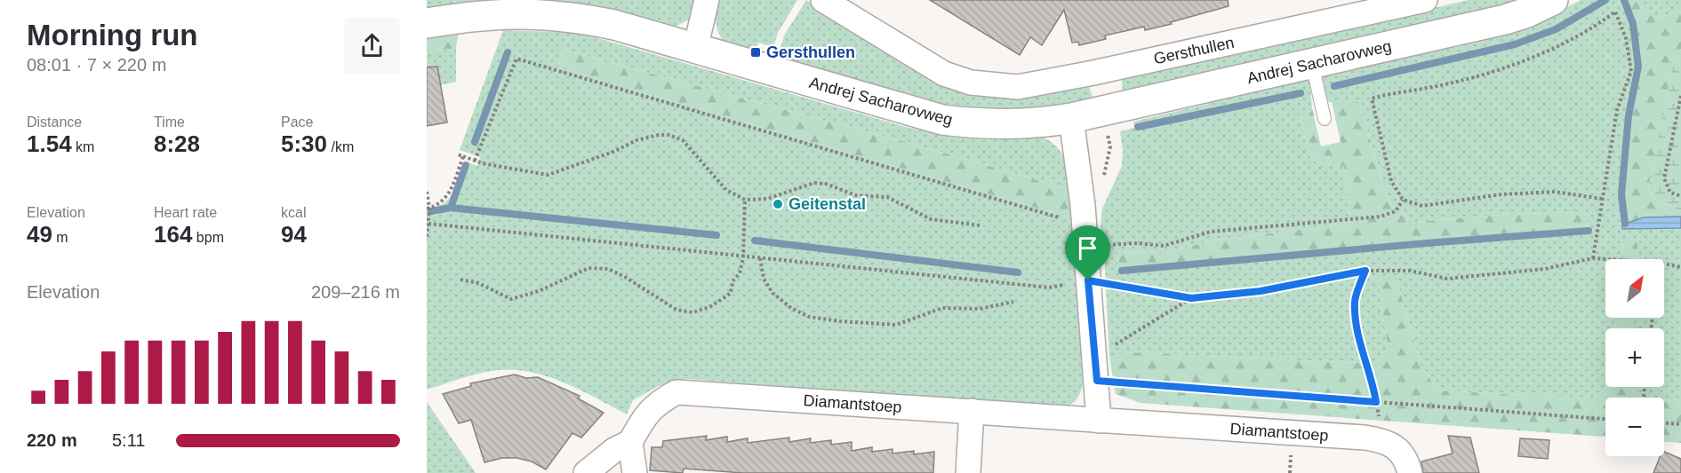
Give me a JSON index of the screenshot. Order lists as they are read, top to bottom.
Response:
{
  "streets": {
    "street": ["Gersthullen", "Andrej Sacharovweg", "Diamantstoep"]
  },
  "places": {
    "transit": ["Gersthullen"],
    "other": ["Geitenstal"]
  },
  "north": "top right",
  "page": {
    "heading": ["Morning run", "08:01 · 7 × 220 m"],
    "stats": [
      ["Distance", "1.54 km"],
      ["Time", "8:28"],
      ["Pace", "5:30 /km"],
      ["Elevation", "49 m"],
      ["Heart rate", "164 bpm"],
      ["kcal", "94"]
    ],
    "map_buttons": ["+", "−"],
    "chart": ["Elevation", "209–216 m"],
    "list": [
      {
        "name": "220 m",
        "note": "5:11"
      }
    ]
  }
}
